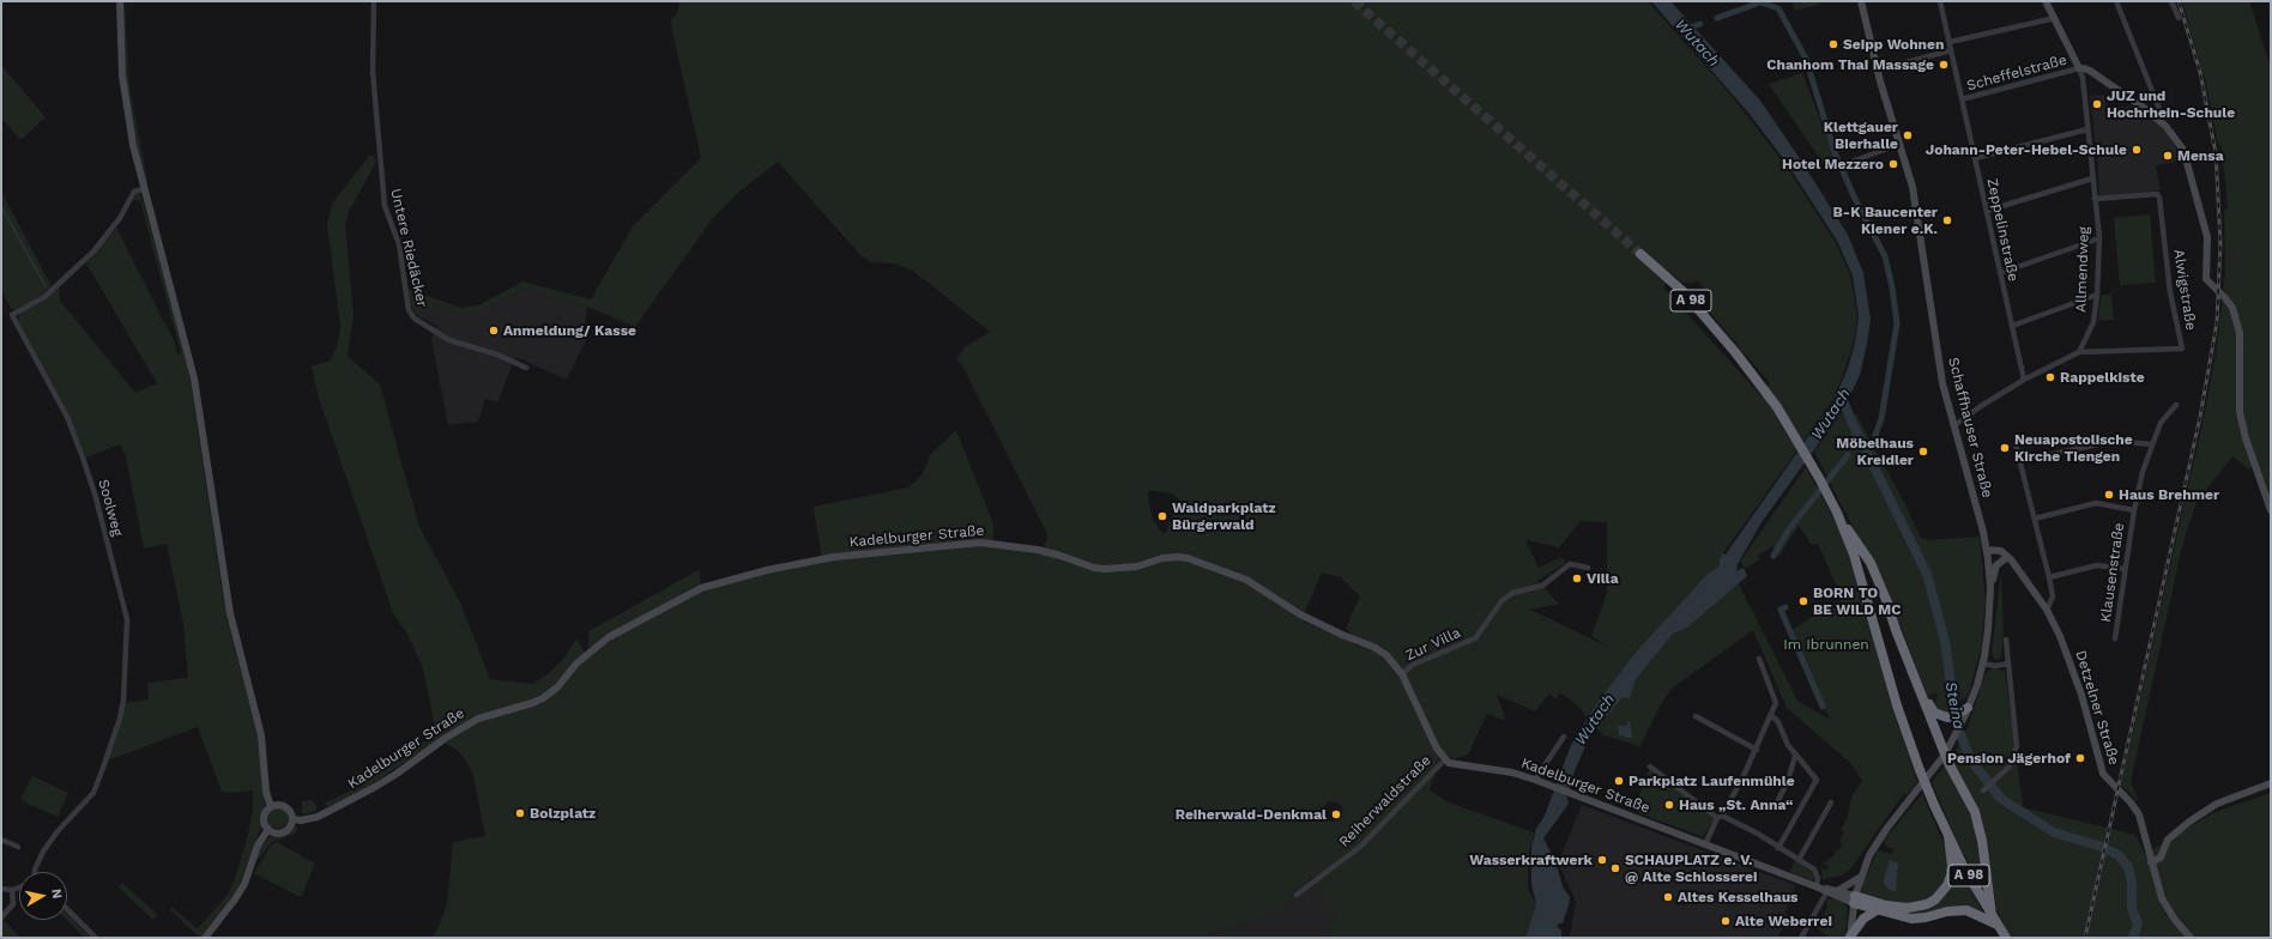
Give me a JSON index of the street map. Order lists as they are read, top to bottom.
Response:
{
  "streets": {
    "highway": ["A 98"],
    "main road": ["Schaffhauser Straße", "Kadelburger Straße", "Detzelner Straße"],
    "street": [
      "Scheffelstraße",
      "Zeppelinstraße",
      "Untere Riedäcker",
      "Allmendweg",
      "Alwigstraße",
      "Soolweg",
      "Klausenstraße",
      "Zur Villa",
      "Reiherwaldstraße"
    ]
  },
  "crossings": [
    ["Scheffelstraße", "Zeppelinstraße"],
    ["Scheffelstraße", "Allmendweg"],
    ["Allmendweg", "Alwigstraße"],
    ["Schaffhauser Straße", "Kadelburger Straße"],
    ["Kadelburger Straße", "Zur Villa"],
    ["Kadelburger Straße", "Reiherwaldstraße"]
  ],
  "water": ["Wutach", "Steina"],
  "parks": ["Im Ibrunnen"],
  "places": [
    "Seipp Wohnen",
    "Chanhom Thai Massage",
    "JUZ und Hochrhein-Schule",
    "Klettgauer Bierhalle",
    "Johann-Peter-Hebel-Schule",
    "Mensa",
    "Hotel Mezzero",
    "B-K Baucenter Kiener e.K.",
    "Anmeldung/ Kasse",
    "Rappelkiste",
    "Neuapostolische Kirche Tiengen",
    "Möbelhaus Kreidler",
    "Haus Brehmer",
    "Waldparkplatz Bürgerwald",
    "Villa",
    "BORN TO BE WILD MC",
    "Pension Jägerhof",
    "Parkplatz Laufenmühle",
    "Haus „St. Anna“",
    "Bolzplatz",
    "Reiherwald-Denkmal",
    "Wasserkraftwerk",
    "SCHAUPLATZ e. V. @ Alte Schlosserei",
    "Altes Kesselhaus",
    "Alte Weberrei"
  ],
  "north": "right"
}
